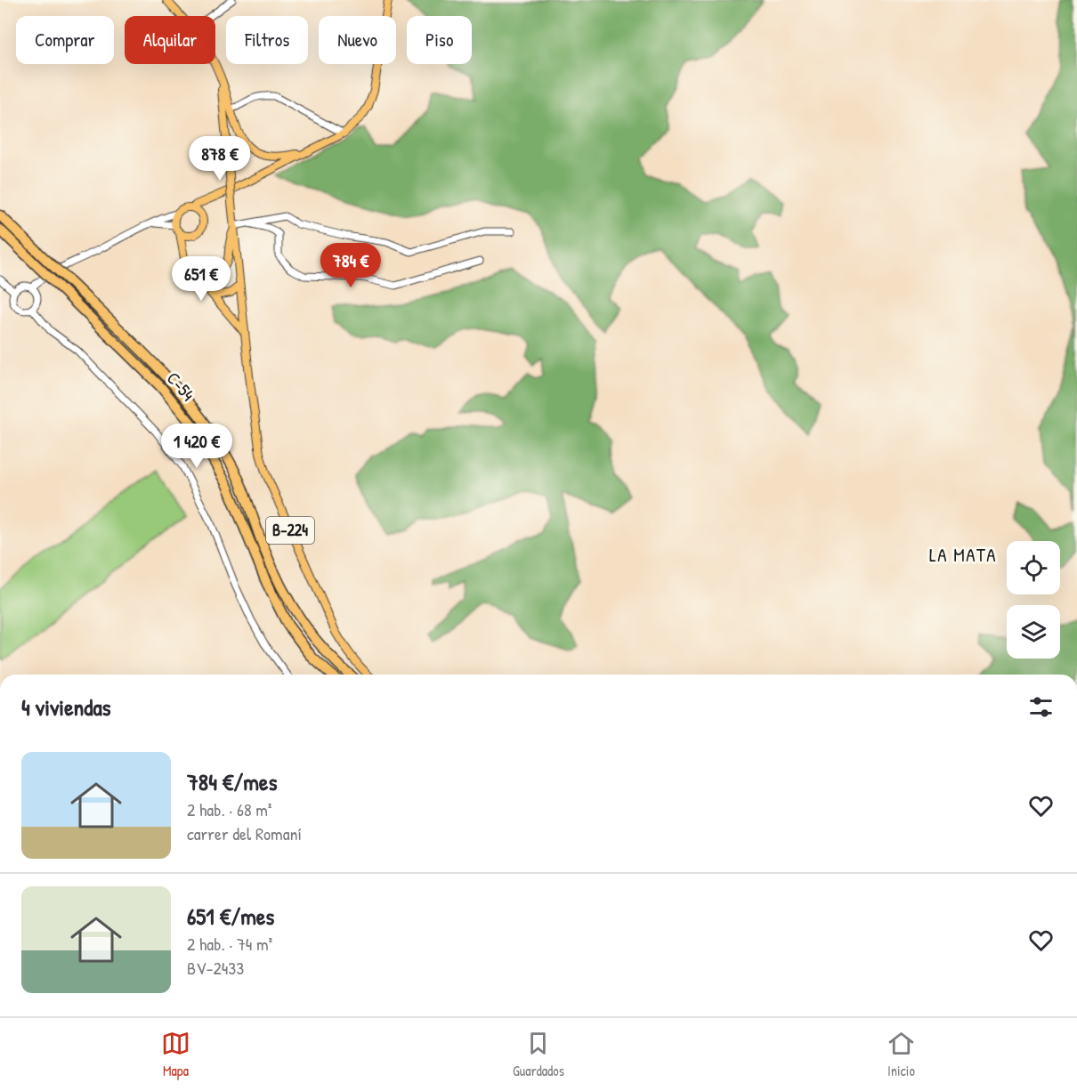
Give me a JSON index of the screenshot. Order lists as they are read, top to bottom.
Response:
{
  "streets": {
    "highway": ["C-54"],
    "main road": ["B-224"]
  },
  "districts": ["LA MATA"],
  "page": {
    "chip": [
      "Comprar",
      "Alquilar",
      "Filtros",
      "Nuevo",
      "Piso"
    ],
    "price": [
      "878 €",
      "784 €",
      "651 €",
      "1 420 €"
    ],
    "heading": "4 viviendas",
    "list": [
      {
        "name": "784 €/mes",
        "note": "2 hab. · 68 m² · carrer del Romaní"
      },
      {
        "name": "651 €/mes",
        "note": "2 hab. · 74 m² · BV-2433"
      }
    ],
    "tabs": ["Mapa", "Guardados", "Inicio"]
  }
}
